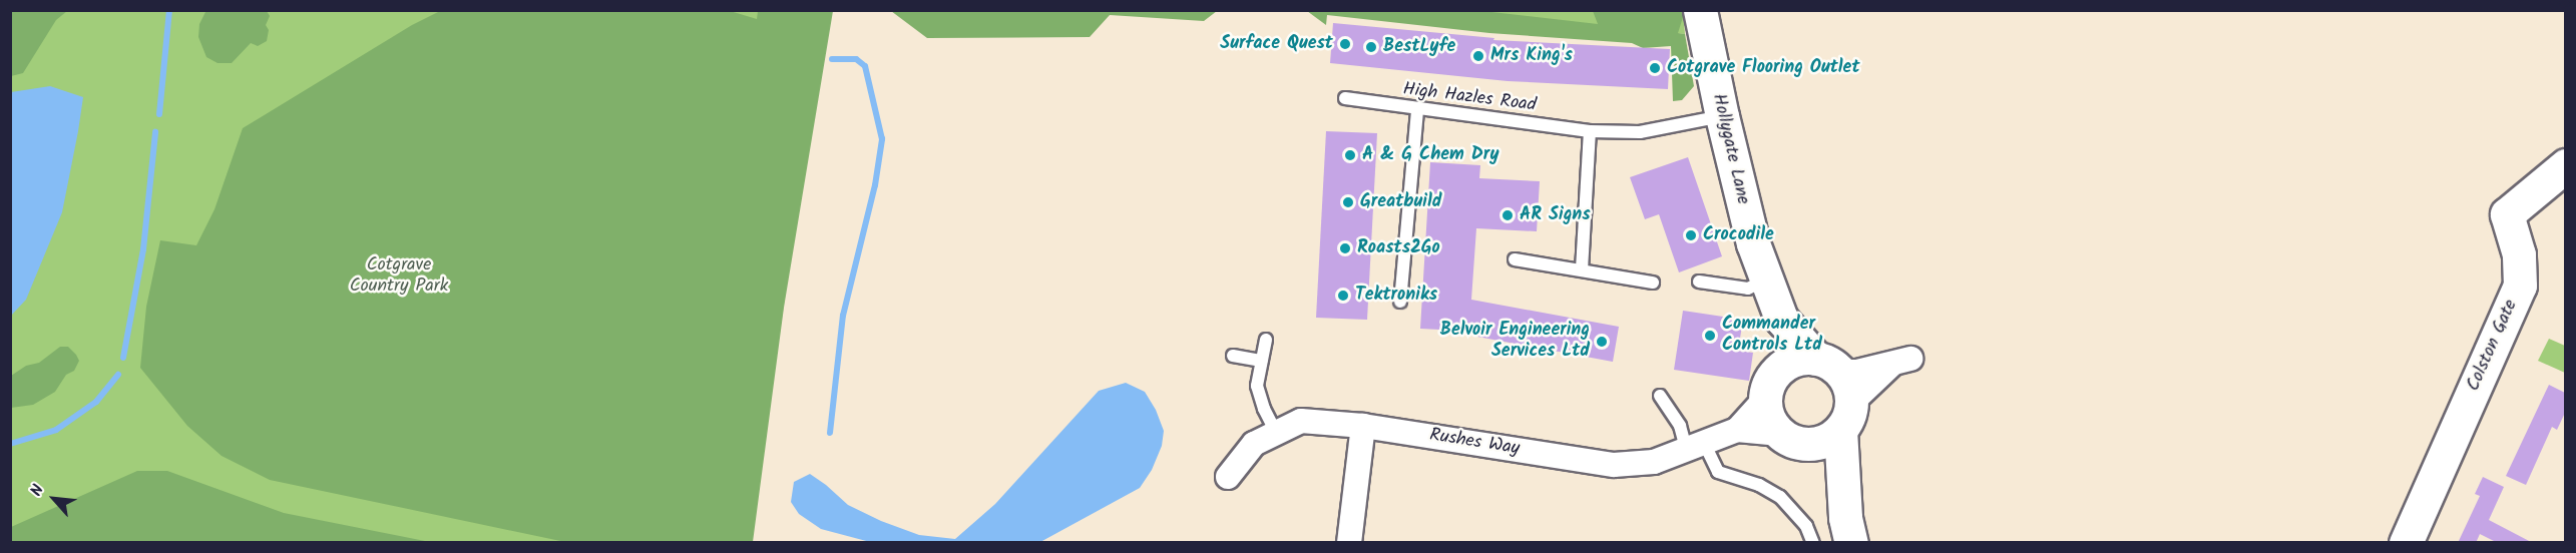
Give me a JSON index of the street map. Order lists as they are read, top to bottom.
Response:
{
  "streets": {
    "street": ["Hollygate Lane", "Colston Gate", "Rushes Way"],
    "lane": ["High Hazles Road"]
  },
  "crossings": [
    ["High Hazles Road", "Hollygate Lane"]
  ],
  "parks": ["Cotgrave Country Park"],
  "places": [
    "Surface Quest",
    "BestLyfe",
    "Mrs King's",
    "Cotgrave Flooring Outlet",
    "A & G Chem Dry",
    "Greatbuild",
    "AR Signs",
    "Crocodile",
    "Roasts2Go",
    "Tektroniks",
    "Commander Controls Ltd",
    "Belvoir Engineering Services Ltd"
  ],
  "north": "top left"
}
